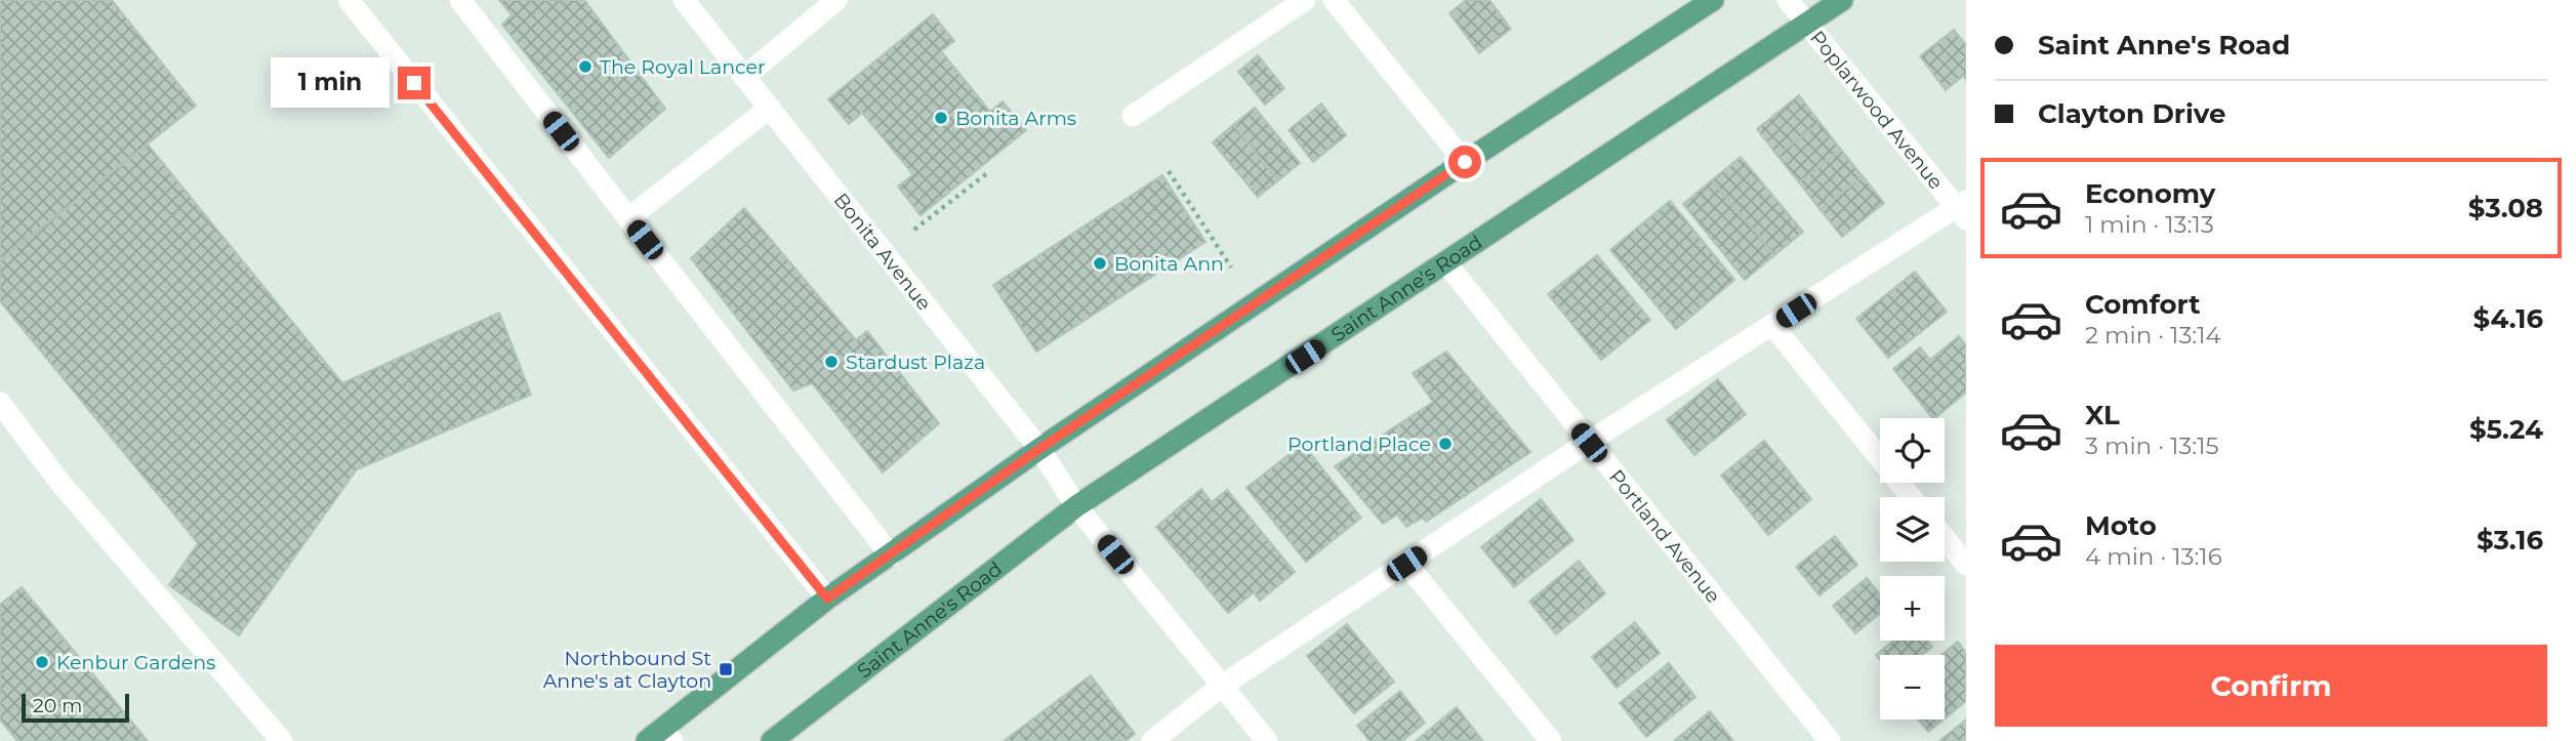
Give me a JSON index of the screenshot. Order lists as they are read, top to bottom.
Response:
{
  "streets": {
    "main road": ["Saint Anne's Road"],
    "street": ["Poplarwood Avenue", "Bonita Avenue", "Portland Avenue"]
  },
  "crossings": [
    ["Poplarwood Avenue", "Saint Anne's Road"],
    ["Bonita Avenue", "Saint Anne's Road"],
    ["Saint Anne's Road", "Portland Avenue"]
  ],
  "places": {
    "other": [
      "The Royal Lancer",
      "Bonita Arms",
      "Bonita Ann",
      "Stardust Plaza",
      "Portland Place",
      "Kenbur Gardens"
    ],
    "transit": ["Northbound St Anne's at Clayton"]
  },
  "scale_bar": "20 m",
  "page": {
    "banner": ["Saint Anne's Road", "Clayton Drive"],
    "bubble": "1 min",
    "list": [
      {
        "name": "Economy",
        "note": "1 min · 13:13",
        "value": "$3.08"
      },
      {
        "name": "Comfort",
        "note": "2 min · 13:14",
        "value": "$4.16"
      },
      {
        "name": "XL",
        "note": "3 min · 13:15",
        "value": "$5.24"
      },
      {
        "name": "Moto",
        "note": "4 min · 13:16",
        "value": "$3.16"
      }
    ],
    "map_buttons": ["+", "−"],
    "buttons": "Confirm",
    "scale": "20 m"
  }
}
